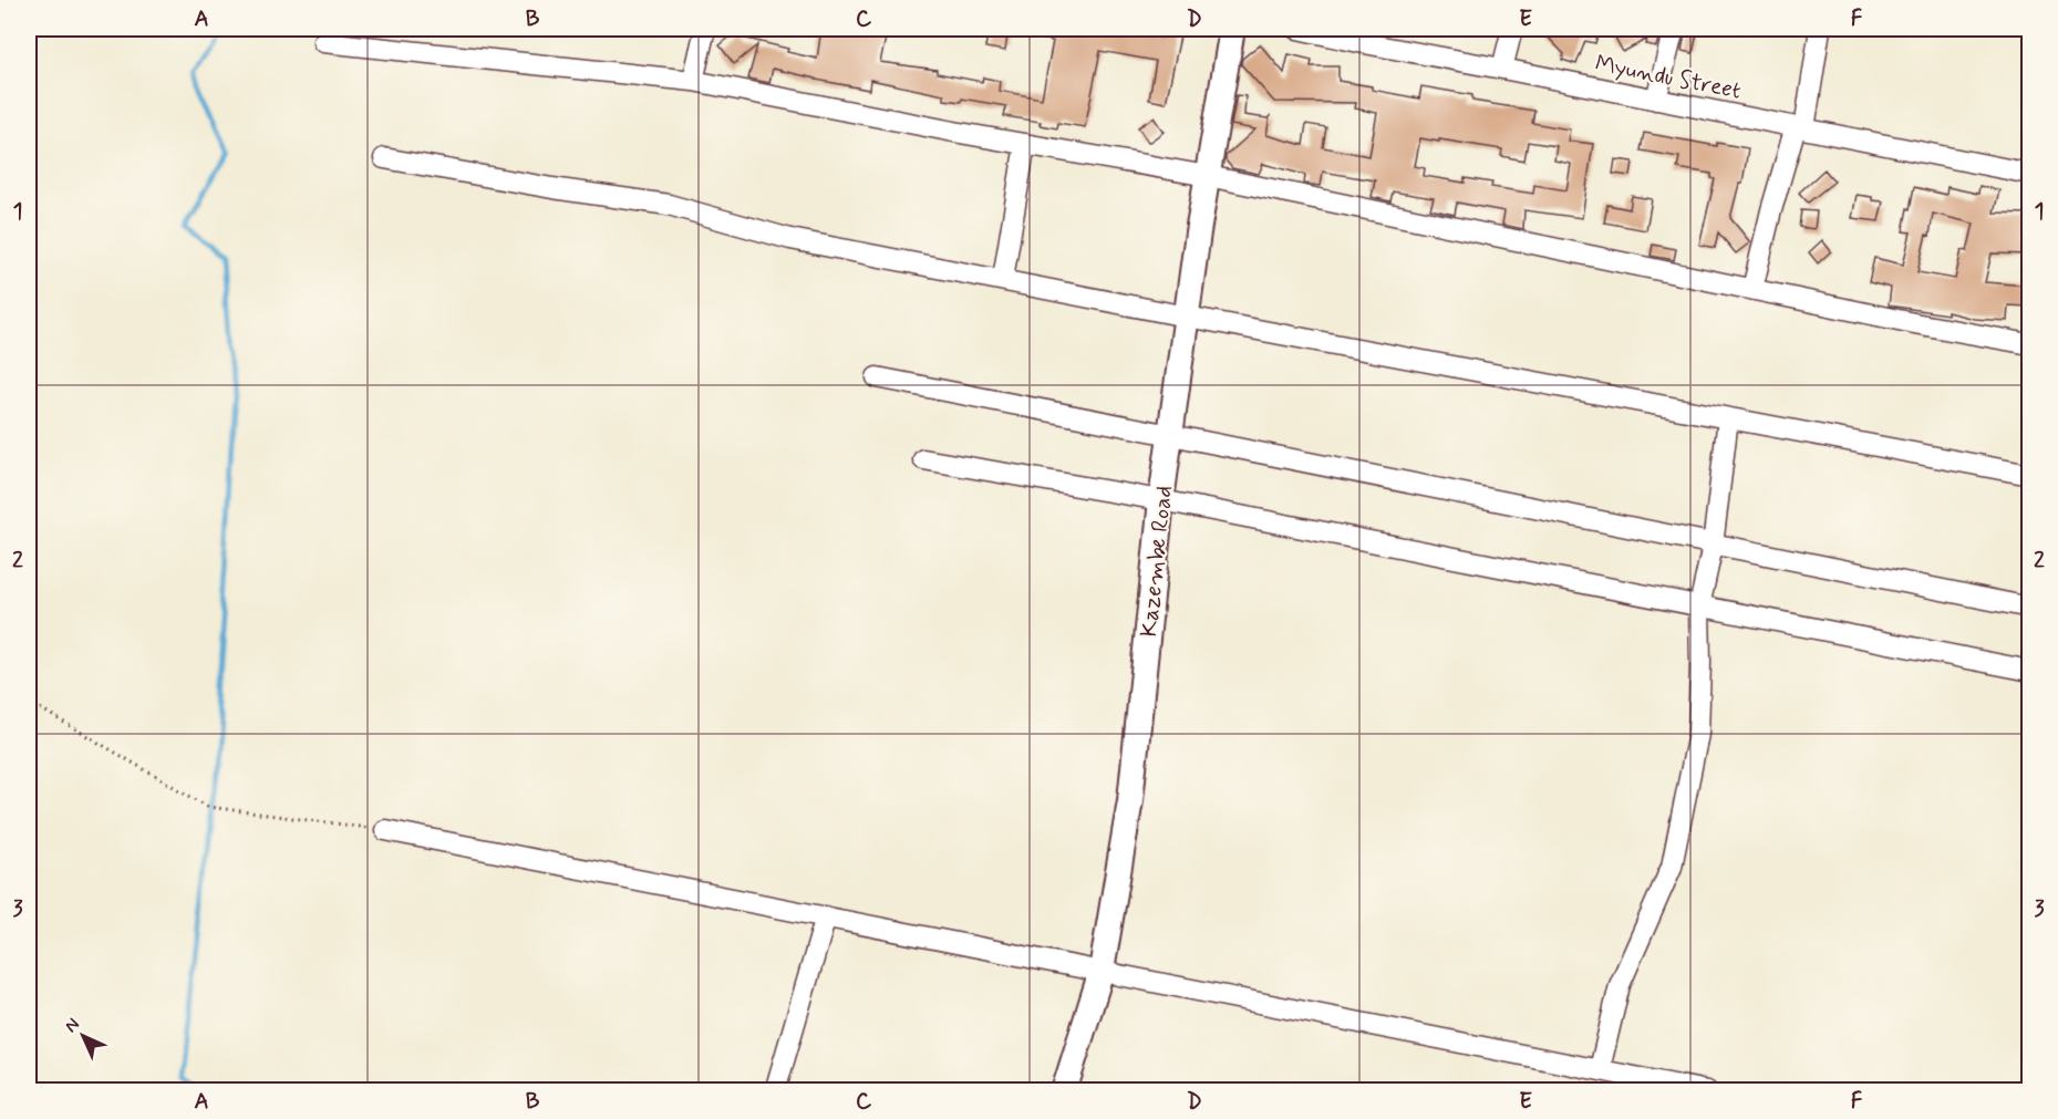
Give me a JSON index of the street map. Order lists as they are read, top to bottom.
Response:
{
  "streets": {
    "main road": ["Kazembe Road"],
    "street": ["Myundu Street"]
  },
  "north": "top left",
  "grid": {
    "columns": [
      "A",
      "B",
      "C",
      "D",
      "E",
      "F"
    ],
    "rows": ["1", "2", "3"]
  }
}
